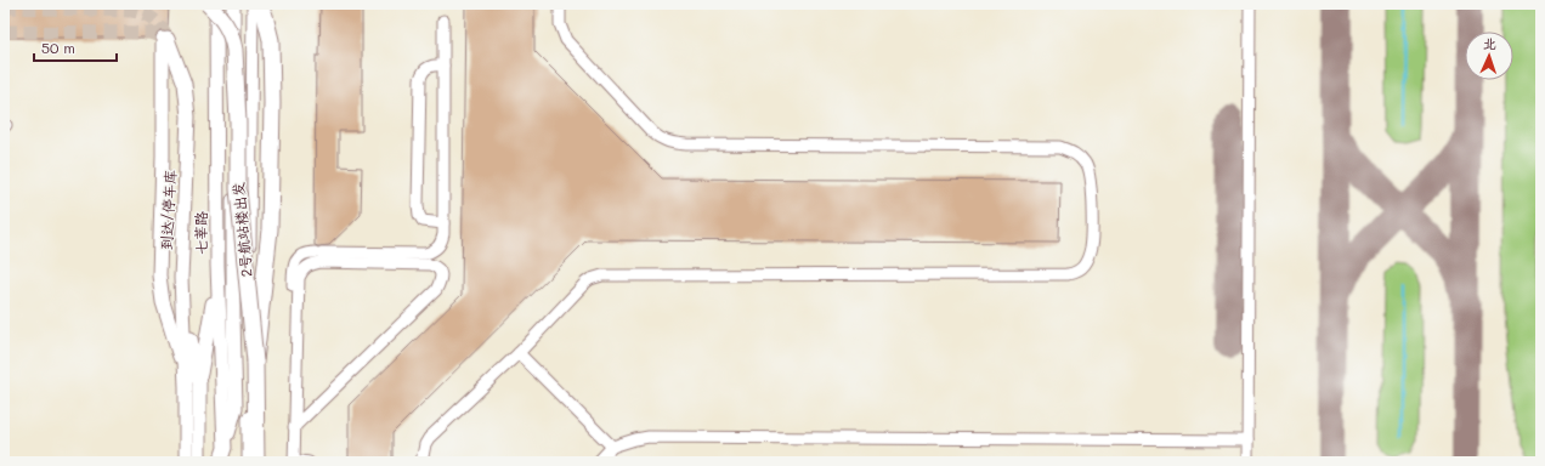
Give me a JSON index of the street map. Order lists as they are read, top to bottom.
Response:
{
  "streets": {
    "highway": ["2号航站楼出发"],
    "main road": ["到达/停车库", "七莘路"]
  },
  "scale_bar": "50 m",
  "north": "top"
}
